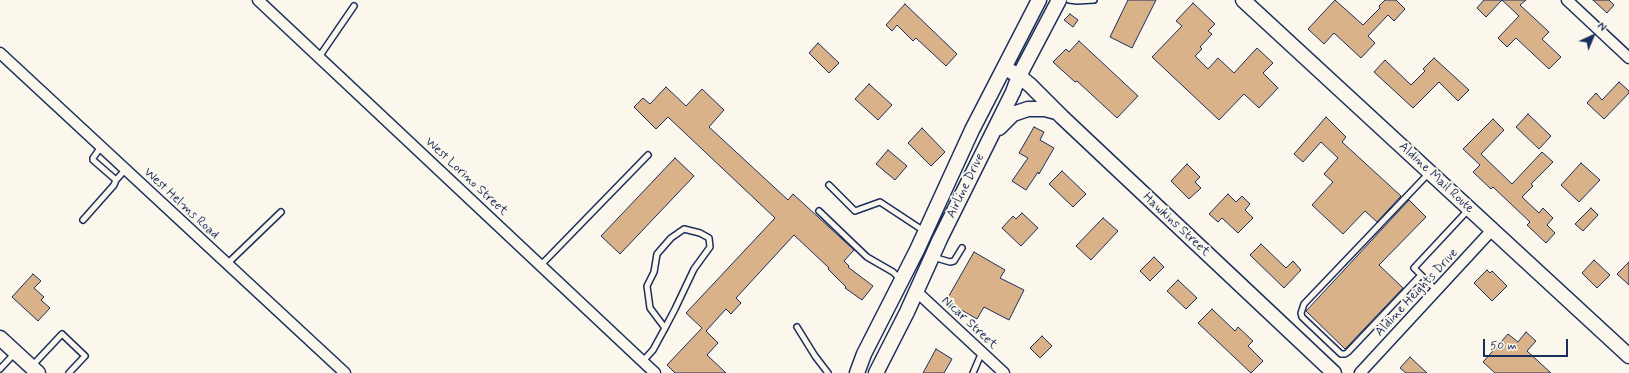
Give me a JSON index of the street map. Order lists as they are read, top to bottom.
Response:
{
  "streets": {
    "main road": ["Aldine Mail Route", "Airline Drive", "Hawkins Street"],
    "street": [
      "West Lorino Street",
      "West Helms Road",
      "Aldine Heights Drive",
      "Nicar Street"
    ]
  },
  "crossings": [
    ["Aldine Mail Route", "Aldine Heights Drive"],
    ["Airline Drive", "Hawkins Street"],
    ["Airline Drive", "Nicar Street"]
  ],
  "scale_bar": "50 m",
  "north": "top right"
}
